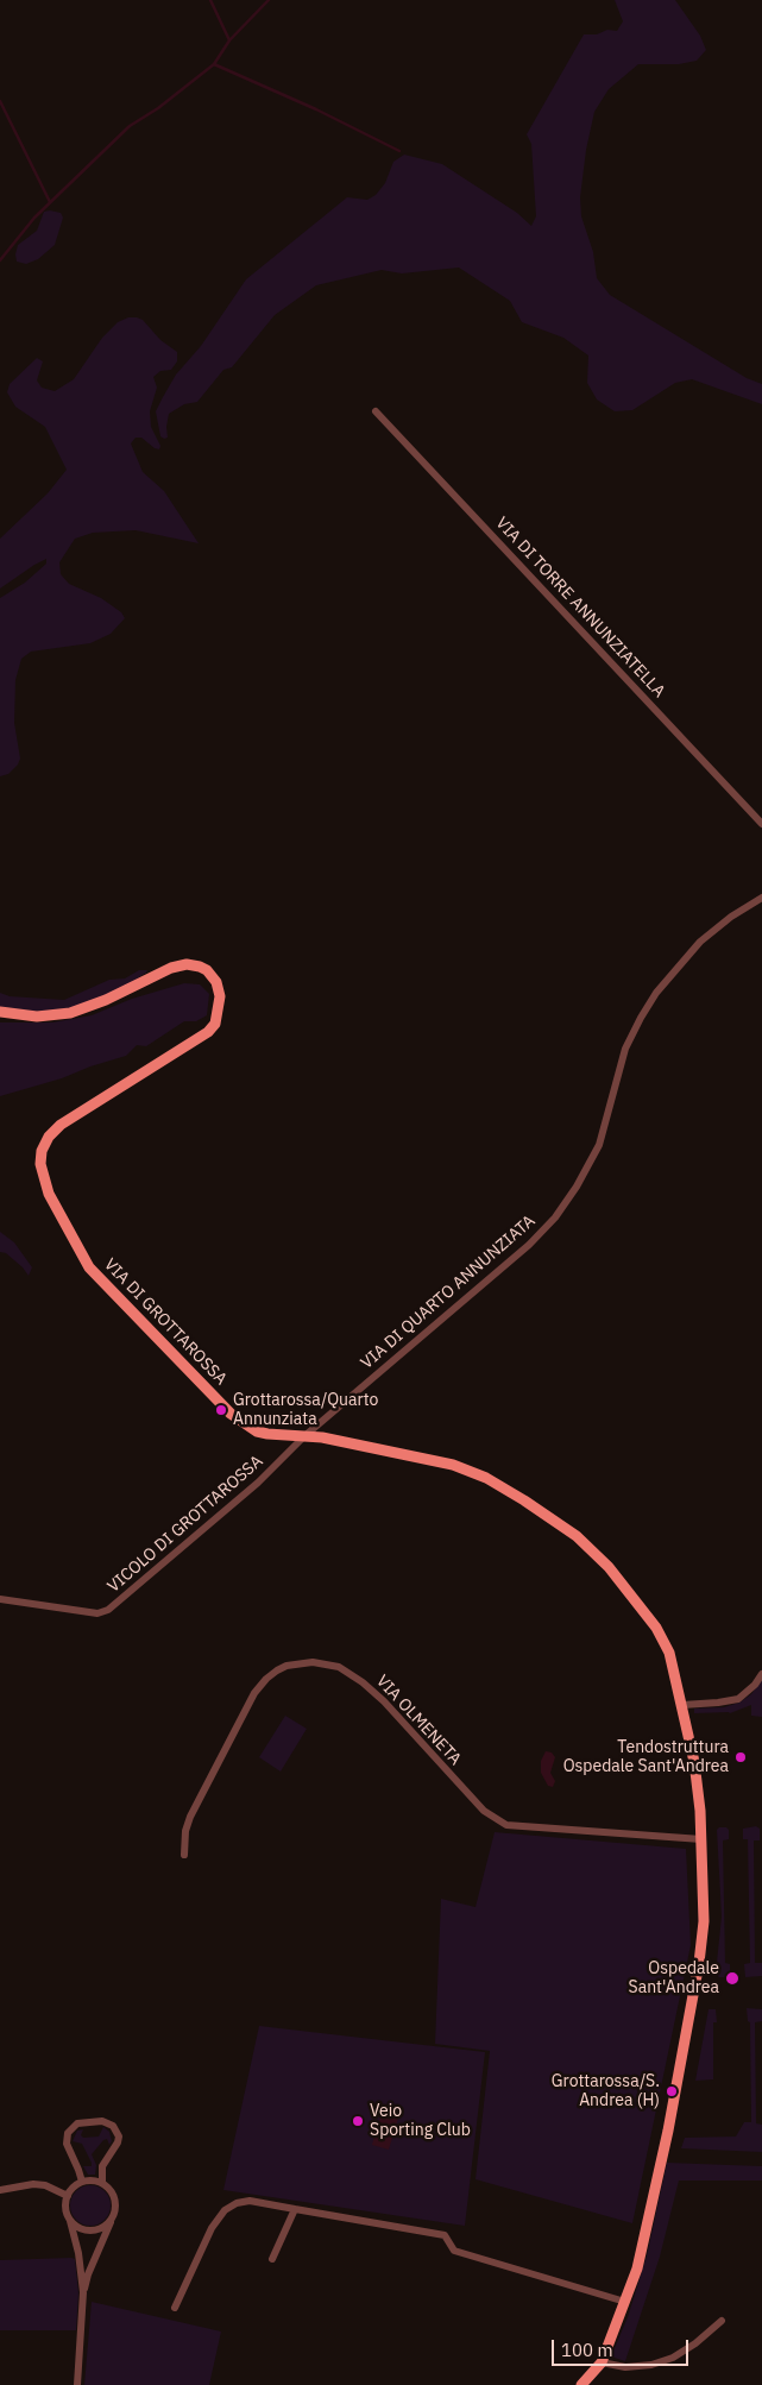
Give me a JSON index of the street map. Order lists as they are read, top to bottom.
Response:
{
  "streets": {
    "street": [
      "VIA DI TORRE ANNUNZIATELLA",
      "VIA DI QUARTO ANNUNZIATA",
      "VIA DI GROTTAROSSA",
      "VICOLO DI GROTTAROSSA",
      "VIA OLMENETA"
    ]
  },
  "crossings": [
    ["VIA DI QUARTO ANNUNZIATA", "VIA DI GROTTAROSSA"],
    ["VIA DI QUARTO ANNUNZIATA", "VICOLO DI GROTTAROSSA"],
    ["VIA DI GROTTAROSSA", "VICOLO DI GROTTAROSSA"],
    ["VIA DI GROTTAROSSA", "VIA OLMENETA"]
  ],
  "places": [
    "Grottarossa/Quarto Annunziata",
    "Tendostruttura Ospedale Sant'Andrea",
    "Ospedale Sant'Andrea",
    "Grottarossa/S. Andrea (H)",
    "Veio Sporting Club"
  ],
  "scale_bar": "100 m"
}
